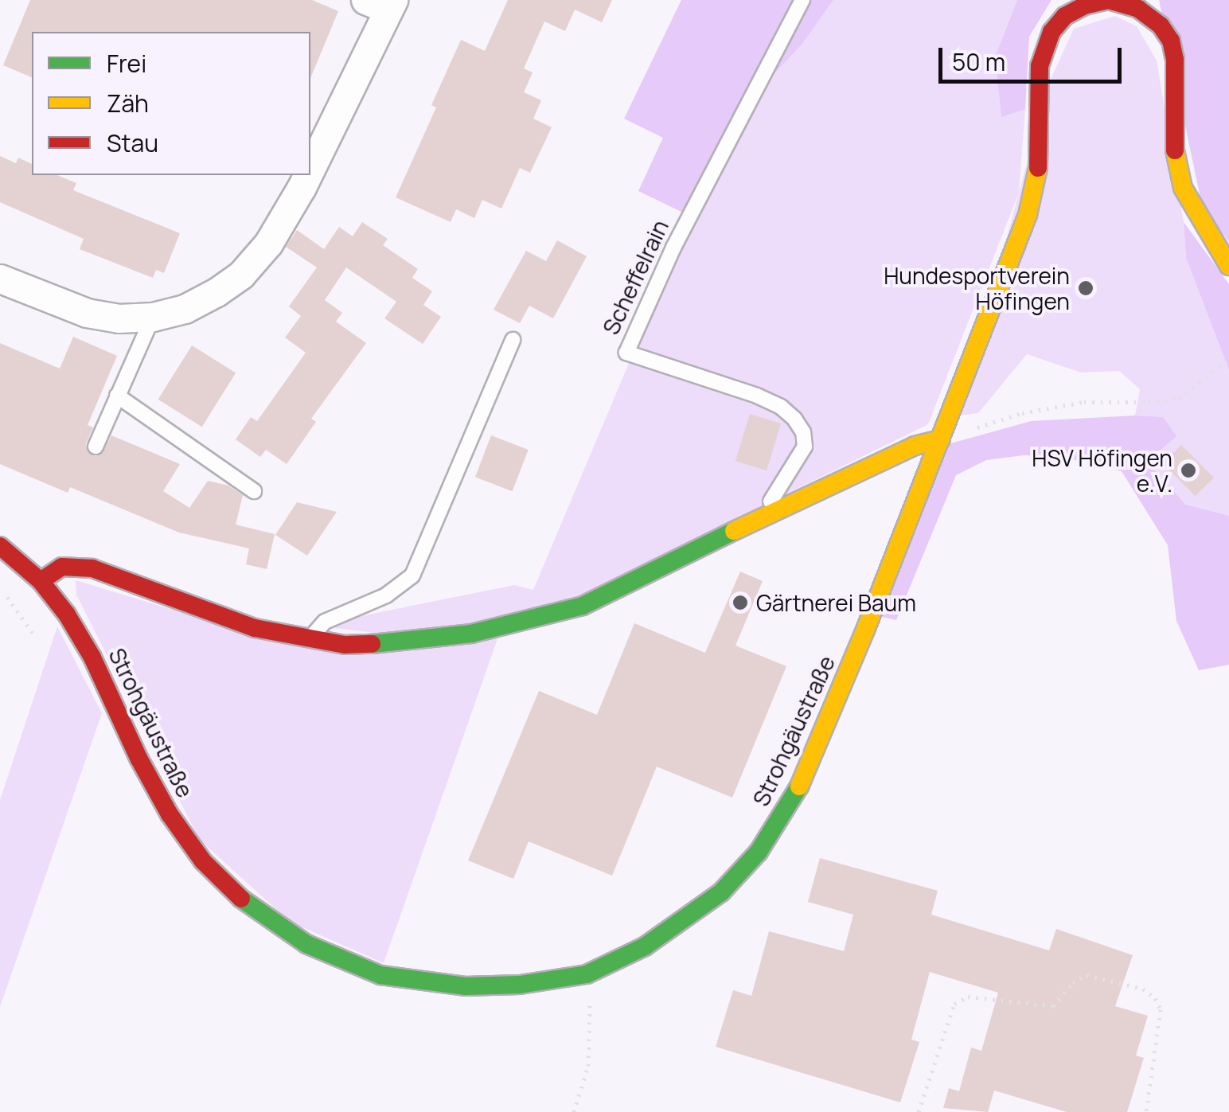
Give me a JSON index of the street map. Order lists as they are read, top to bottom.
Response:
{
  "streets": {
    "main road": ["Strohgäustraße"],
    "lane": ["Scheffelrain"]
  },
  "places": ["Hundesportverein Höfingen", "HSV Höfingen e.V.", "Gärtnerei Baum"],
  "legend": ["Frei", "Zäh", "Stau"],
  "scale_bar": "50 m"
}
